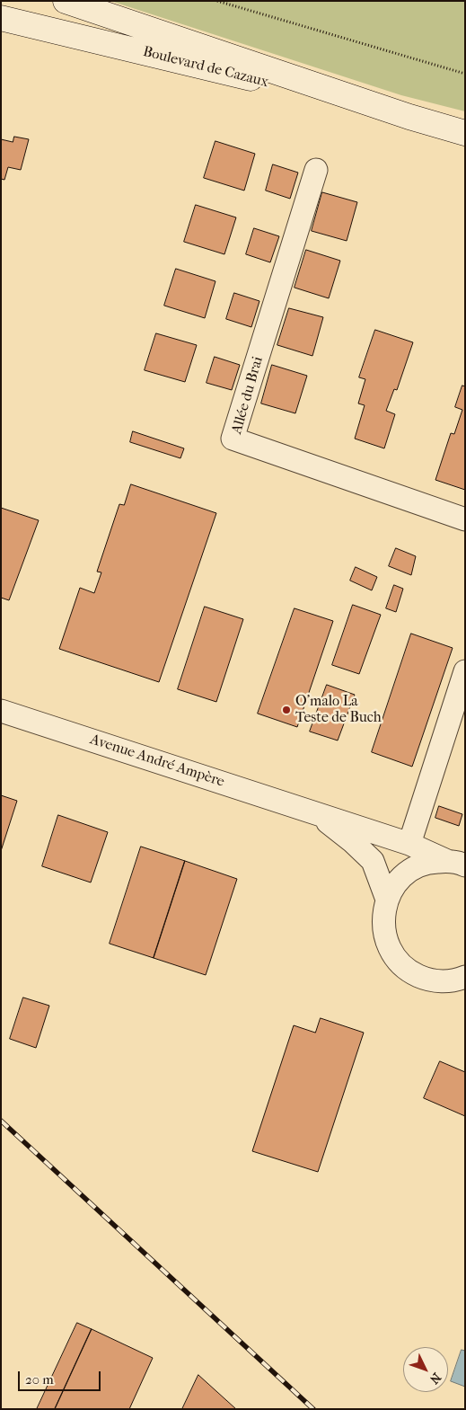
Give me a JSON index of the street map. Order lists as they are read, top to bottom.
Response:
{
  "streets": {
    "main road": ["Boulevard de Cazaux"],
    "street": ["Allée du Brai", "Avenue André Ampère"]
  },
  "places": ["O'malo La Teste de Buch"],
  "scale_bar": "20 m",
  "north": "bottom right"
}
